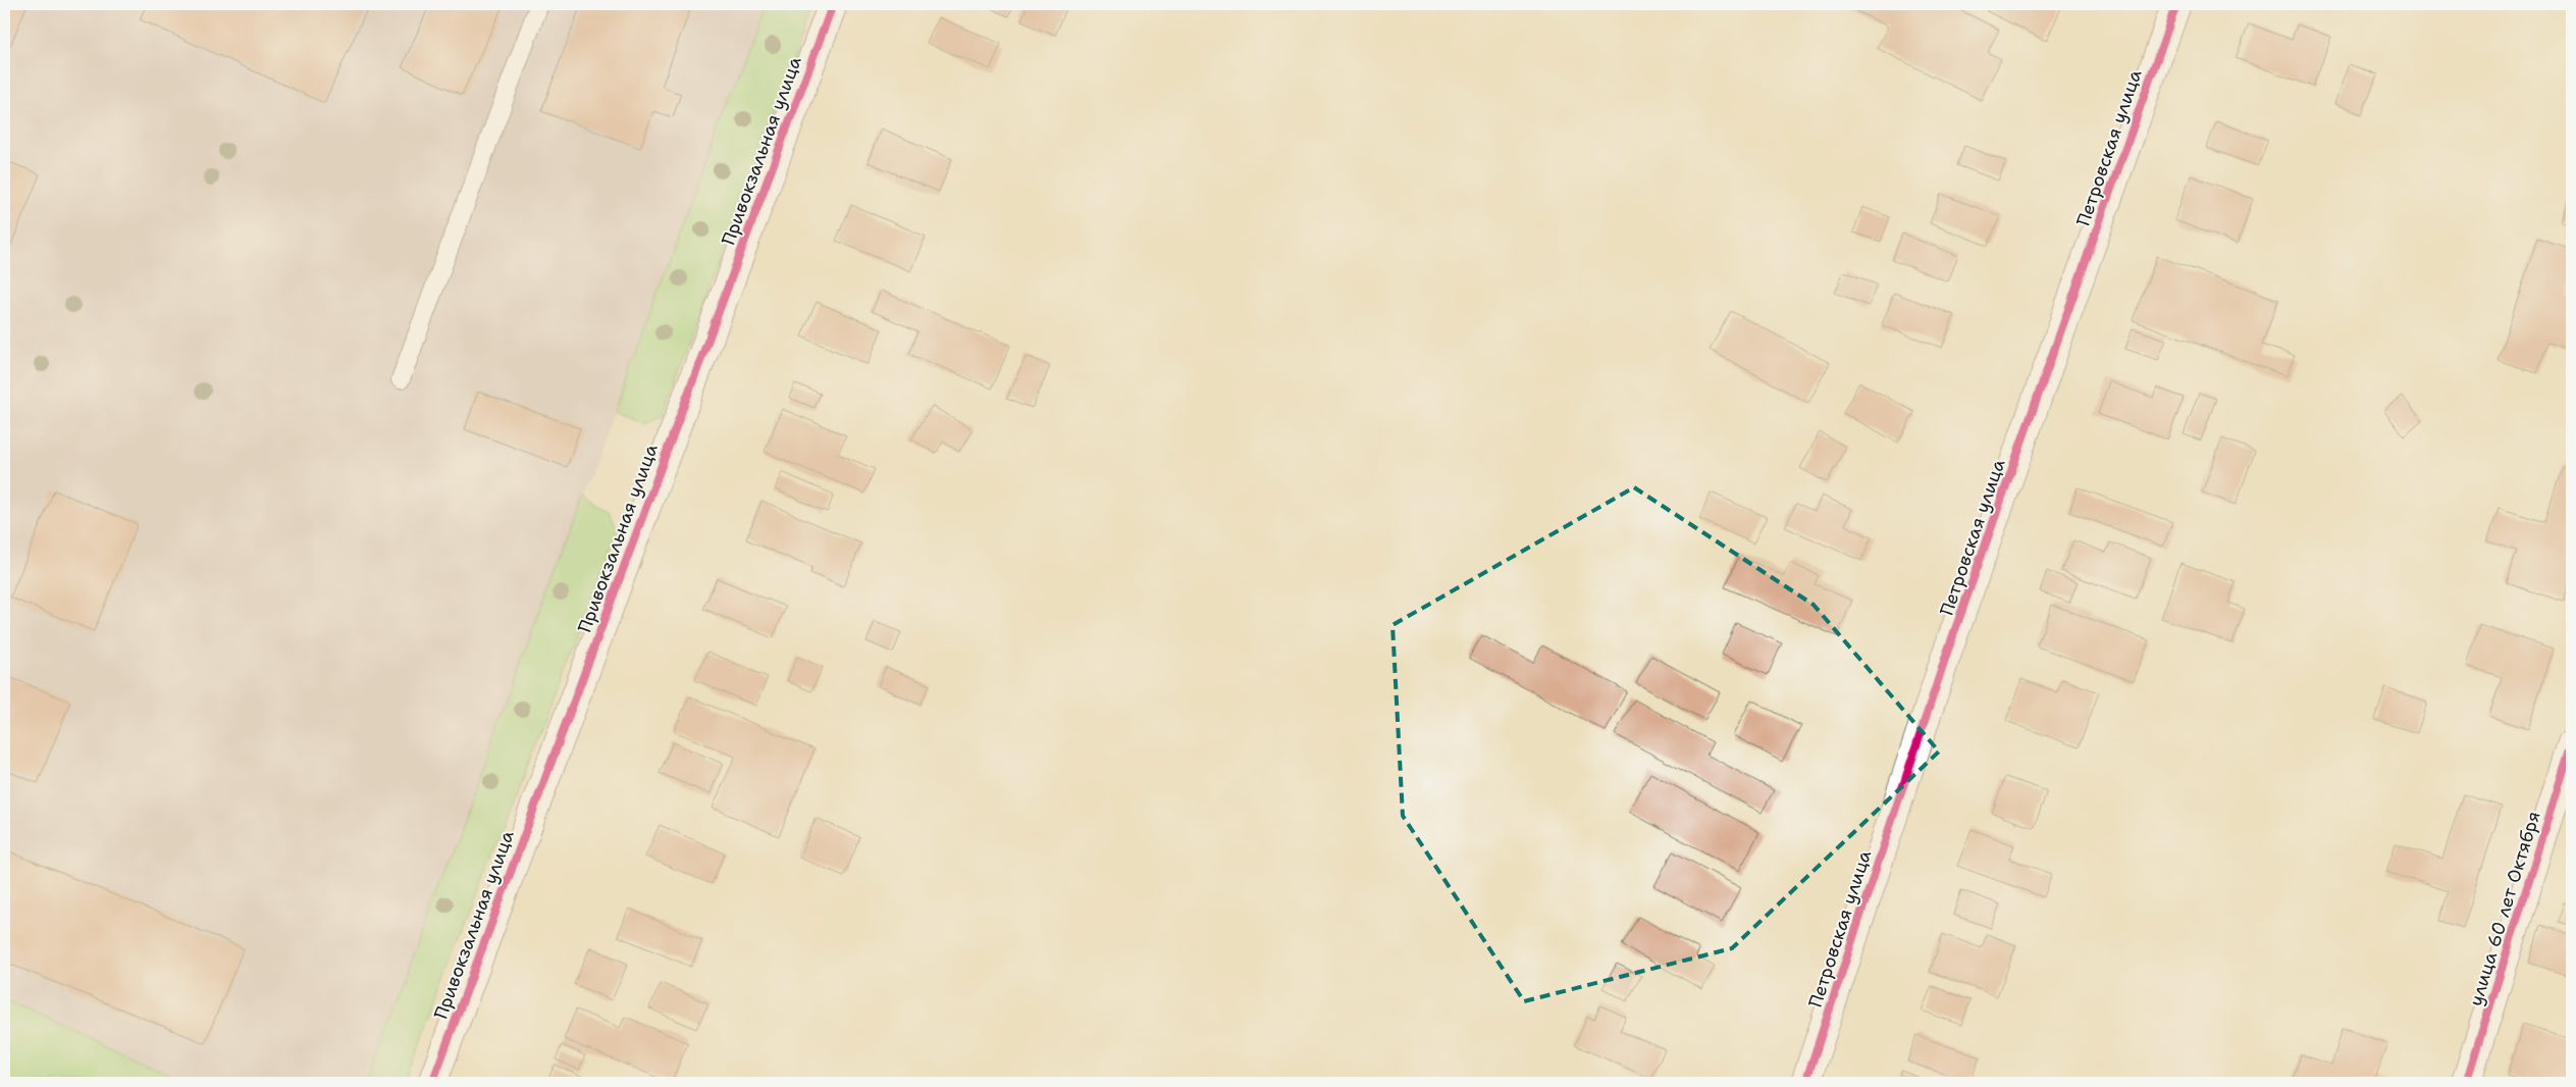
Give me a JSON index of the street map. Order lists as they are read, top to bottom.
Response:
{
  "streets": {
    "street": ["Петровская улица", "Привокзальная улица", "улица 60 лет Октября"]
  }
}
